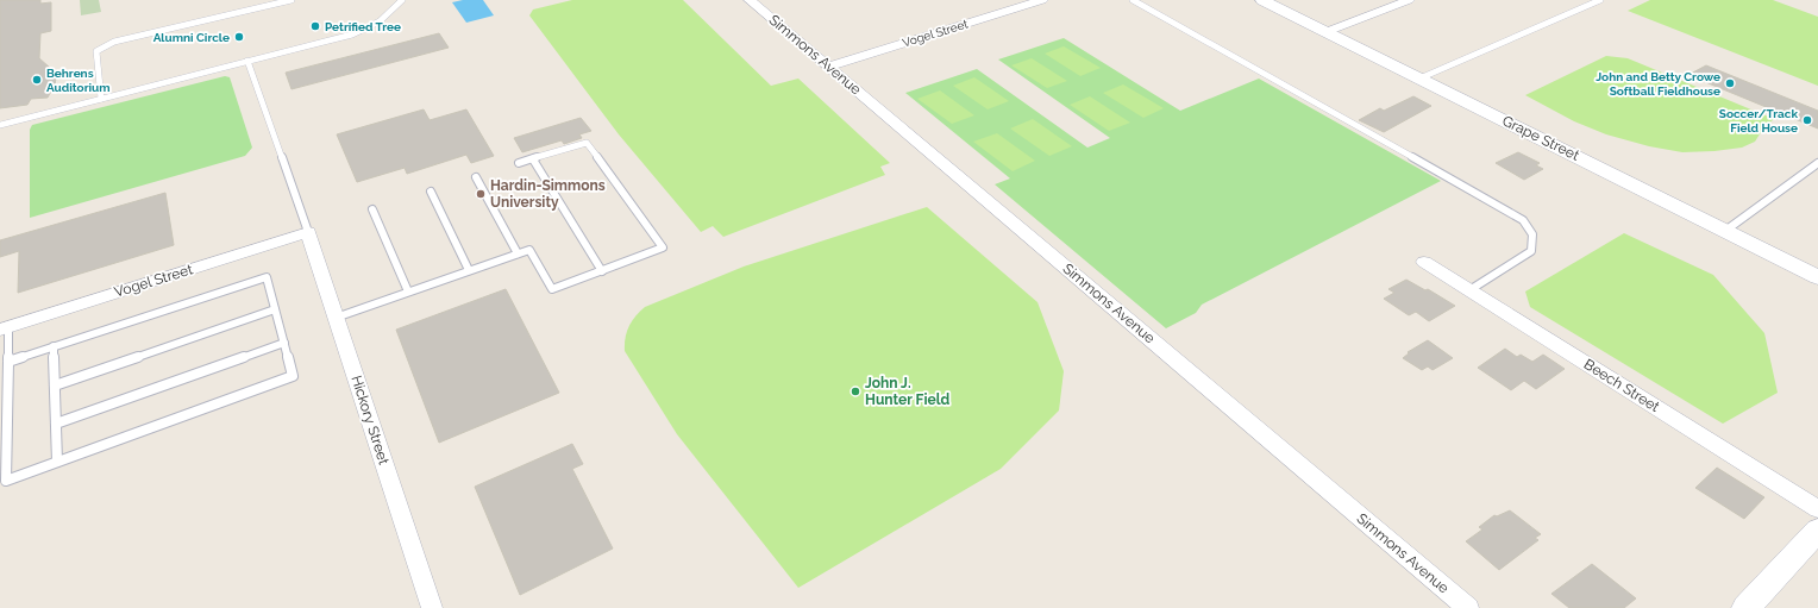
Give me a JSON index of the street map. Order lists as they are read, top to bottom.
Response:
{
  "streets": {
    "street": [
      "Vogel Street",
      "Simmons Avenue",
      "Grape Street",
      "Beech Street",
      "Hickory Street"
    ]
  },
  "crossings": [
    ["Vogel Street", "Simmons Avenue"],
    ["Vogel Street", "Hickory Street"]
  ],
  "places": [
    "Petrified Tree",
    "Alumni Circle",
    "Behrens Auditorium",
    "John and Betty Crowe Softball Fieldhouse",
    "Soccer/Track Field House",
    "Hardin-Simmons University",
    "John J. Hunter Field"
  ]
}
